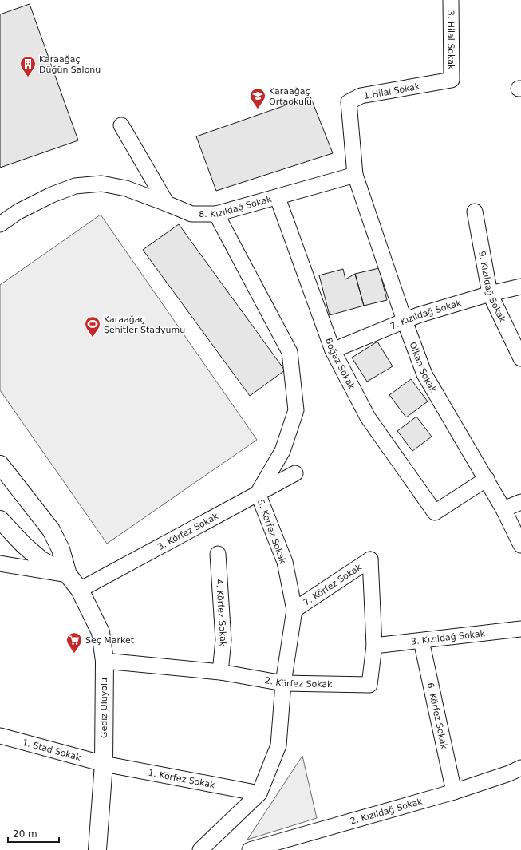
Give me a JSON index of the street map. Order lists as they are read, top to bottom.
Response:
{
  "streets": {
    "street": [
      "3. Hilal Sokak",
      "1.Hilal Sokak",
      "8. Kızıldağ Sokak",
      "9. Kızıldağ Sokak",
      "7. Kızıldağ Sokak",
      "Boğaz Sokak",
      "Olkan Sokak",
      "3. Körfez Sokak",
      "5. Körfez Sokak",
      "7. Körfez Sokak",
      "4. Körfez Sokak",
      "3. Kızıldağ Sokak",
      "2. Körfez Sokak",
      "Gediz Uluyolu",
      "6. Körfez Sokak",
      "1. Stad Sokak",
      "1. Körfez Sokak",
      "2. Kızıldağ Sokak"
    ]
  },
  "crossings": [
    ["3. Hilal Sokak", "1.Hilal Sokak"],
    ["1.Hilal Sokak", "8. Kızıldağ Sokak"],
    ["1.Hilal Sokak", "Olkan Sokak"],
    ["8. Kızıldağ Sokak", "Boğaz Sokak"],
    ["8. Kızıldağ Sokak", "Olkan Sokak"],
    ["9. Kızıldağ Sokak", "7. Kızıldağ Sokak"],
    ["7. Kızıldağ Sokak", "Boğaz Sokak"],
    ["7. Kızıldağ Sokak", "Olkan Sokak"],
    ["Boğaz Sokak", "Olkan Sokak"],
    ["3. Körfez Sokak", "5. Körfez Sokak"],
    ["3. Körfez Sokak", "Gediz Uluyolu"],
    ["5. Körfez Sokak", "7. Körfez Sokak"],
    ["5. Körfez Sokak", "2. Körfez Sokak"],
    ["5. Körfez Sokak", "1. Körfez Sokak"],
    ["7. Körfez Sokak", "2. Körfez Sokak"],
    ["4. Körfez Sokak", "2. Körfez Sokak"],
    ["3. Kızıldağ Sokak", "2. Körfez Sokak"],
    ["3. Kızıldağ Sokak", "6. Körfez Sokak"],
    ["2. Körfez Sokak", "Gediz Uluyolu"],
    ["Gediz Uluyolu", "1. Stad Sokak"],
    ["Gediz Uluyolu", "1. Körfez Sokak"],
    ["6. Körfez Sokak", "2. Kızıldağ Sokak"],
    ["1. Stad Sokak", "1. Körfez Sokak"]
  ],
  "places": {
    "building": ["Karaağaç Düğün Salonu"],
    "school or university": ["Karaağaç Ortaokulu"],
    "sports": ["Karaağaç Şehitler Stadyumu"],
    "supermarket": ["Seç Market"]
  },
  "scale_bar": "20 m"
}
